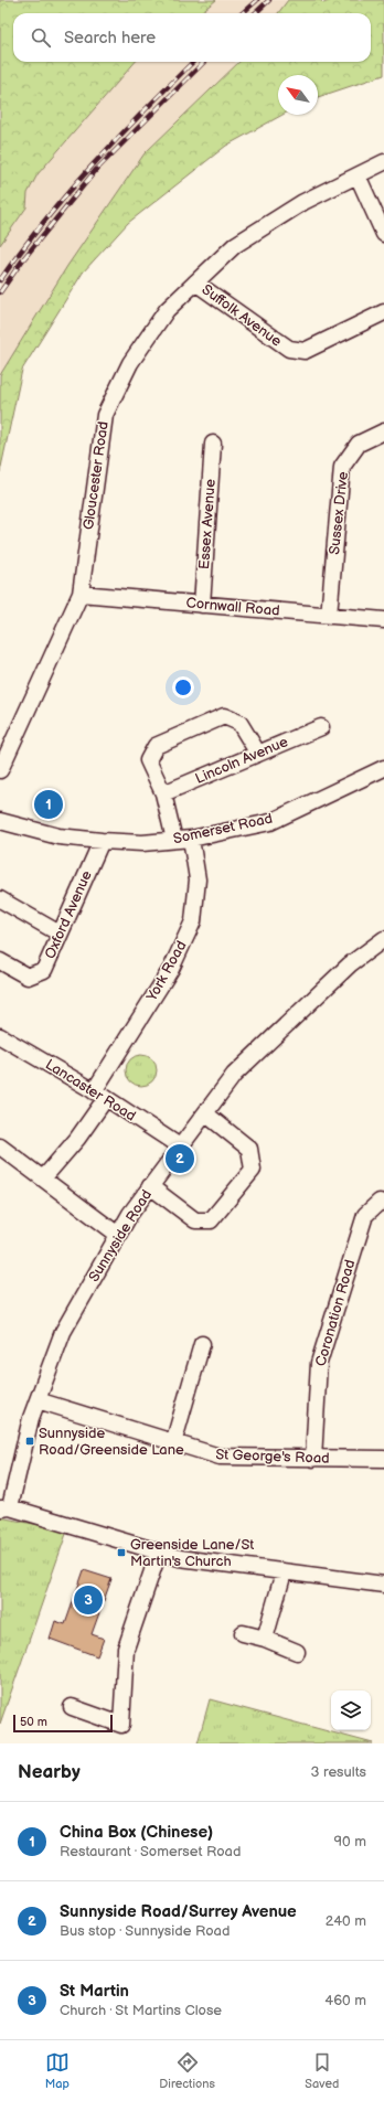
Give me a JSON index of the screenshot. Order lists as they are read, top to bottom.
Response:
{
  "streets": {
    "street": [
      "Suffolk Avenue",
      "Gloucester Road",
      "Sussex Drive",
      "Essex Avenue",
      "Cornwall Road",
      "Lincoln Avenue",
      "Somerset Road",
      "Oxford Avenue",
      "York Road",
      "Lancaster Road",
      "Sunnyside Road",
      "Coronation Road",
      "St George's Road"
    ]
  },
  "crossings": [
    ["Suffolk Avenue", "Gloucester Road"],
    ["Gloucester Road", "Cornwall Road"],
    ["Sussex Drive", "Cornwall Road"],
    ["Essex Avenue", "Cornwall Road"],
    ["Somerset Road", "Oxford Avenue"],
    ["Somerset Road", "York Road"],
    ["York Road", "Lancaster Road"],
    ["Lancaster Road", "Sunnyside Road"],
    ["Sunnyside Road", "St George's Road"],
    ["Coronation Road", "St George's Road"]
  ],
  "places": {
    "transit": ["Sunnyside Road/Greenside Lane", "Greenside Lane/St Martin's Church"]
  },
  "scale_bar": "50 m",
  "north": "top left",
  "page": {
    "search": "Search here",
    "pins": ["1", "2", "3"],
    "scale": "50 m",
    "heading": ["Nearby", "3 results"],
    "list": [
      {
        "mark": "1",
        "name": "China Box (Chinese)",
        "note": "Restaurant · Somerset Road",
        "value": "90 m"
      },
      {
        "mark": "2",
        "name": "Sunnyside Road/Surrey Avenue",
        "note": "Bus stop · Sunnyside Road",
        "value": "240 m"
      },
      {
        "mark": "3",
        "name": "St Martin",
        "note": "Church · St Martins Close",
        "value": "460 m"
      }
    ],
    "nav": ["Map", "Directions", "Saved"]
  }
}
